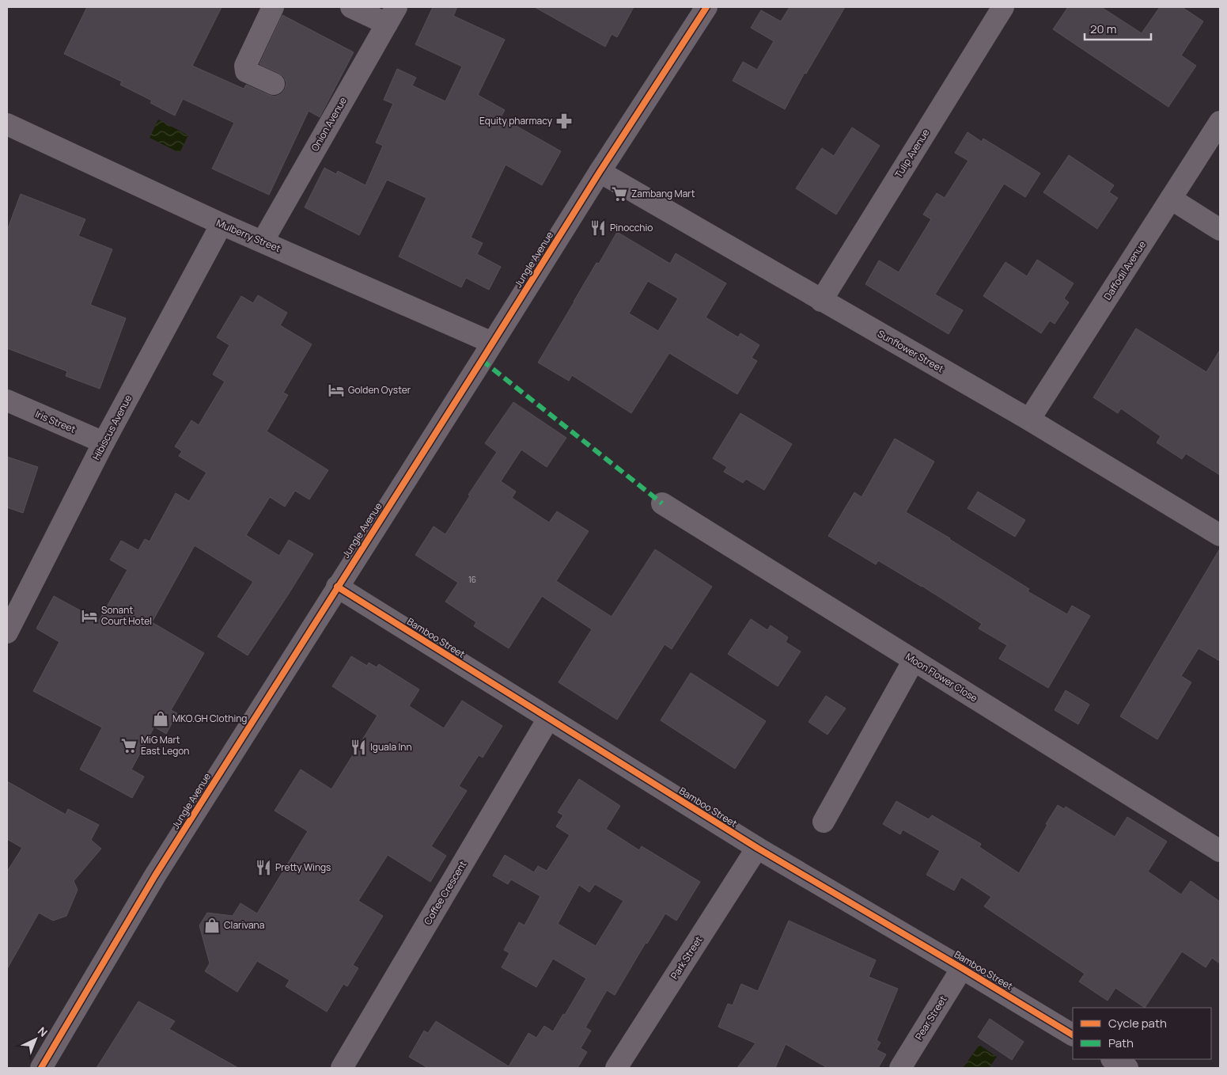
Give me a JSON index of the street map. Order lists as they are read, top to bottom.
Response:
{
  "streets": {
    "street": [
      "Onion Avenue",
      "Tulip Avenue",
      "Mulberry Street",
      "Jungle Avenue",
      "Daffodil Avenue",
      "Sunflower Street",
      "Iris Street",
      "Hibiscus Avenue",
      "Bamboo Street",
      "Moon Flower Close",
      "Coffee Crescent",
      "Park Street",
      "Pear Street"
    ]
  },
  "crossings": [
    ["Onion Avenue", "Mulberry Street"],
    ["Tulip Avenue", "Sunflower Street"],
    ["Mulberry Street", "Jungle Avenue"],
    ["Mulberry Street", "Hibiscus Avenue"],
    ["Jungle Avenue", "Sunflower Street"],
    ["Jungle Avenue", "Bamboo Street"],
    ["Daffodil Avenue", "Sunflower Street"],
    ["Iris Street", "Hibiscus Avenue"],
    ["Bamboo Street", "Coffee Crescent"],
    ["Bamboo Street", "Park Street"],
    ["Bamboo Street", "Pear Street"]
  ],
  "places": {
    "pharmacy": ["Equity pharmacy"],
    "supermarket": ["Zambang Mart", "MiG Mart East Legon"],
    "restaurant": ["Pinocchio", "Iguala Inn", "Pretty Wings"],
    "hotel": ["Golden Oyster", "Sonant Court Hotel"],
    "shop": ["MKO.GH Clothing", "Clarivana"]
  },
  "house_numbers": ["16"],
  "legend": ["Cycle path", "Path"],
  "scale_bar": "20 m",
  "north": "top right"
}
